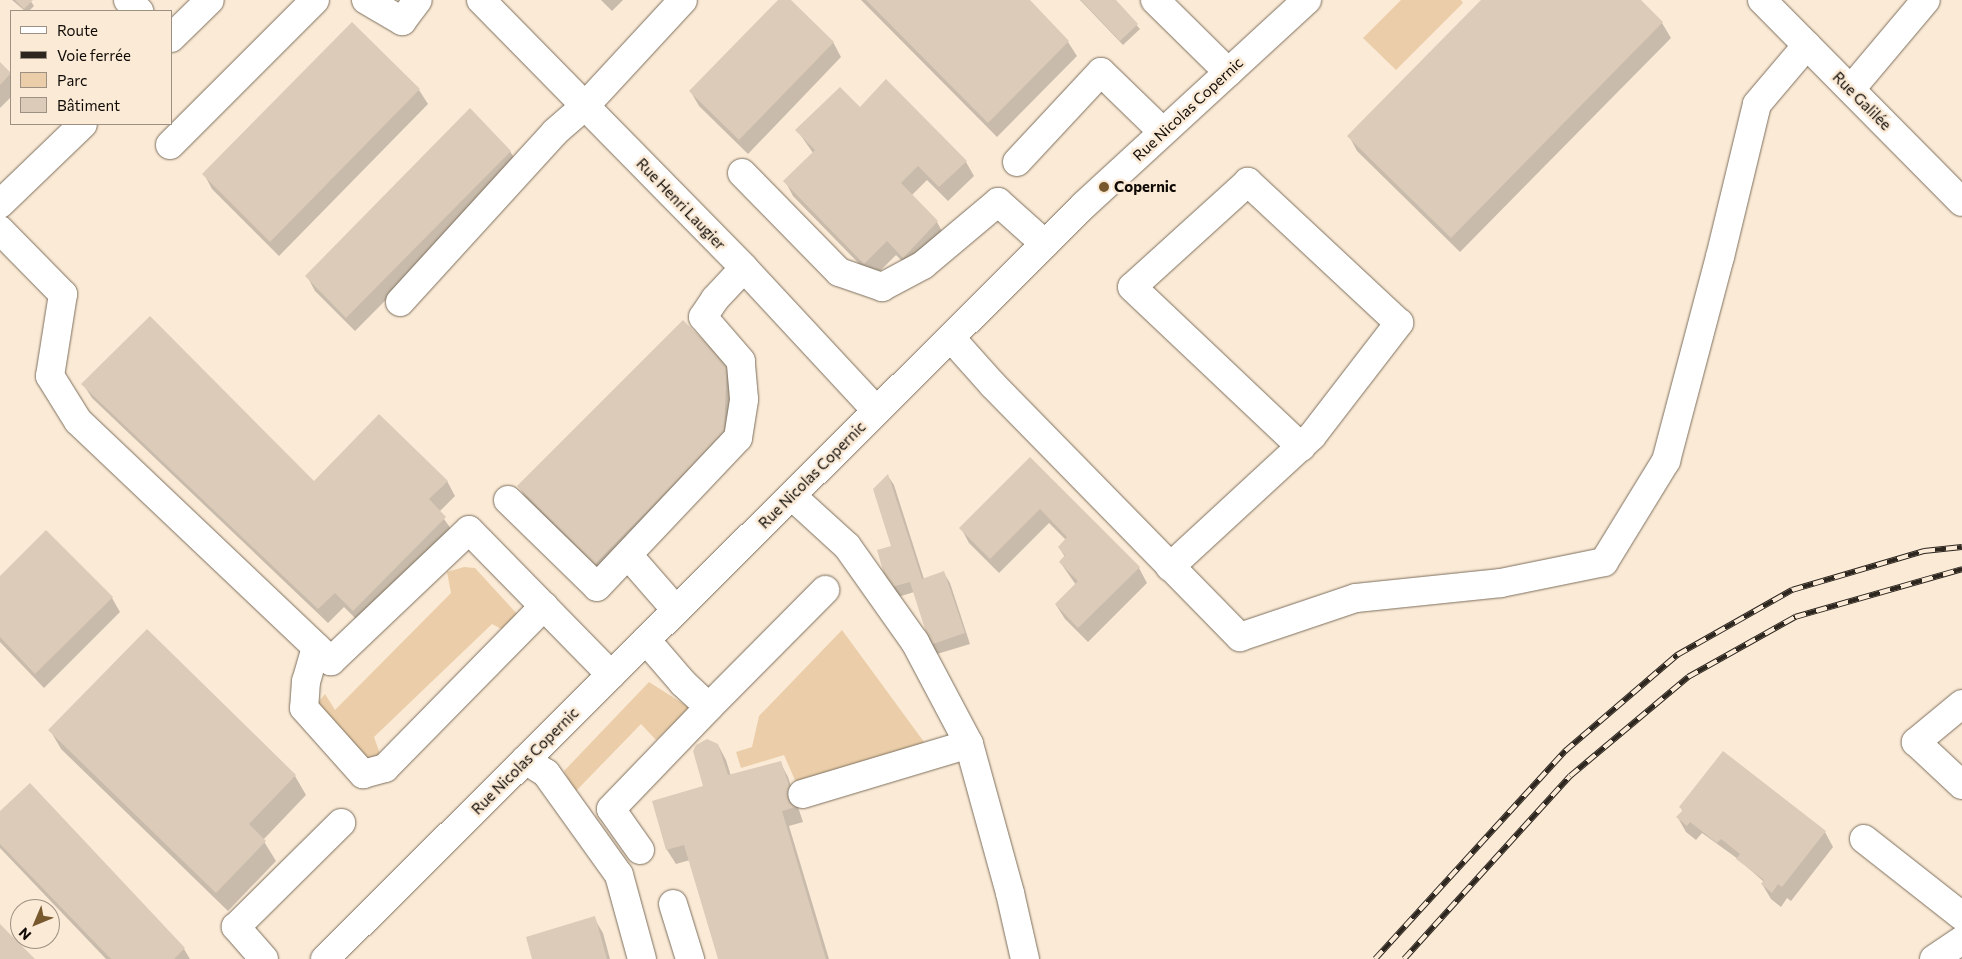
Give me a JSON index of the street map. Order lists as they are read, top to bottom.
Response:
{
  "streets": {
    "street": ["Rue Galilée", "Rue Nicolas Copernic", "Rue Henri Laugier"]
  },
  "crossings": [
    ["Rue Nicolas Copernic", "Rue Henri Laugier"]
  ],
  "places": ["Copernic"],
  "legend": [
    "Route",
    "Voie ferrée",
    "Parc",
    "Bâtiment"
  ],
  "north": "bottom left"
}
